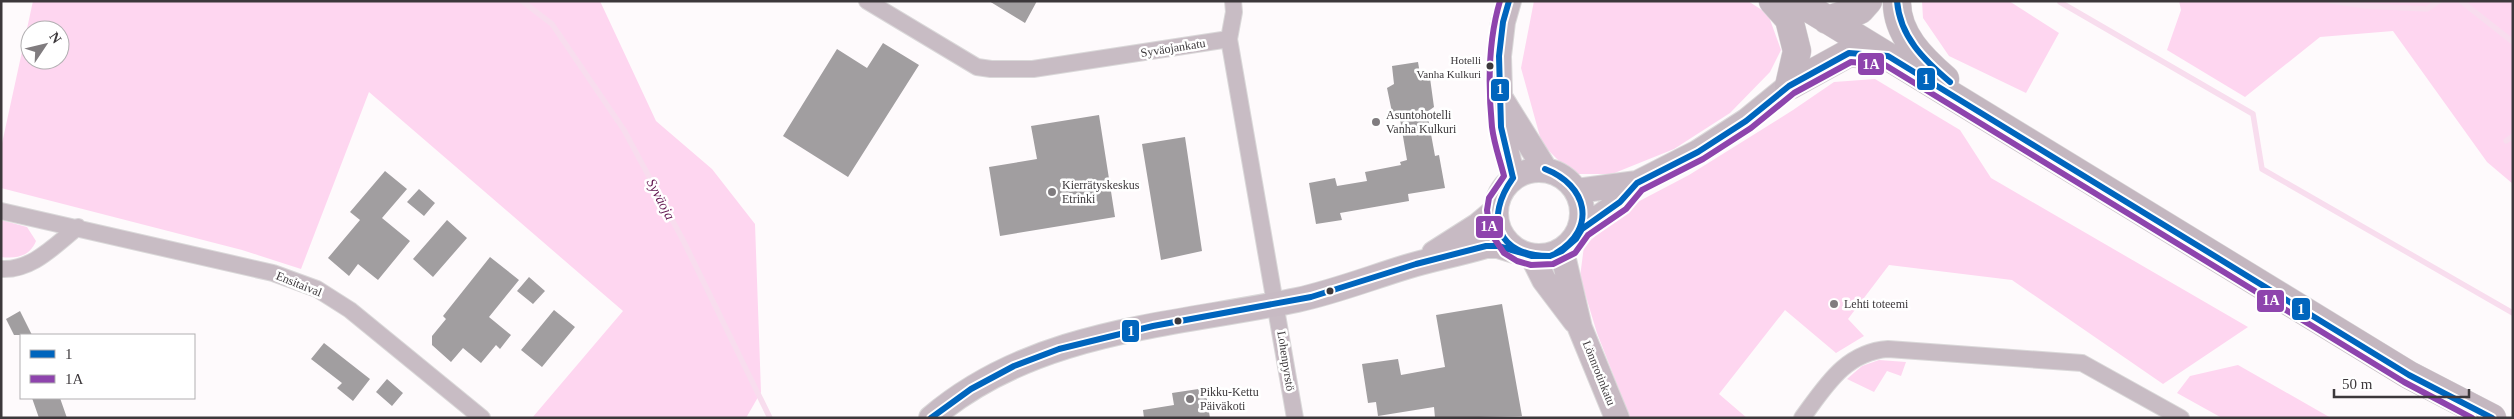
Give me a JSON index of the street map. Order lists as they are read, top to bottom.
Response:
{
  "streets": {
    "street": [
      "Syväojankatu",
      "Ensitaival",
      "Lohenpyrstö",
      "Lönnrotinkatu"
    ]
  },
  "water": ["Syväoja"],
  "places": [
    "Hotelli Vanha Kulkuri",
    "Asuntohotelli Vanha Kulkuri",
    "Kierrätyskeskus Etrinki",
    "Lehti toteemi",
    "Pikku-Kettu Päiväkoti"
  ],
  "lines": ["transit line 1", "transit line 1A"],
  "legend": ["1", "1A"],
  "scale_bar": "50 m",
  "north": "top right"
}
